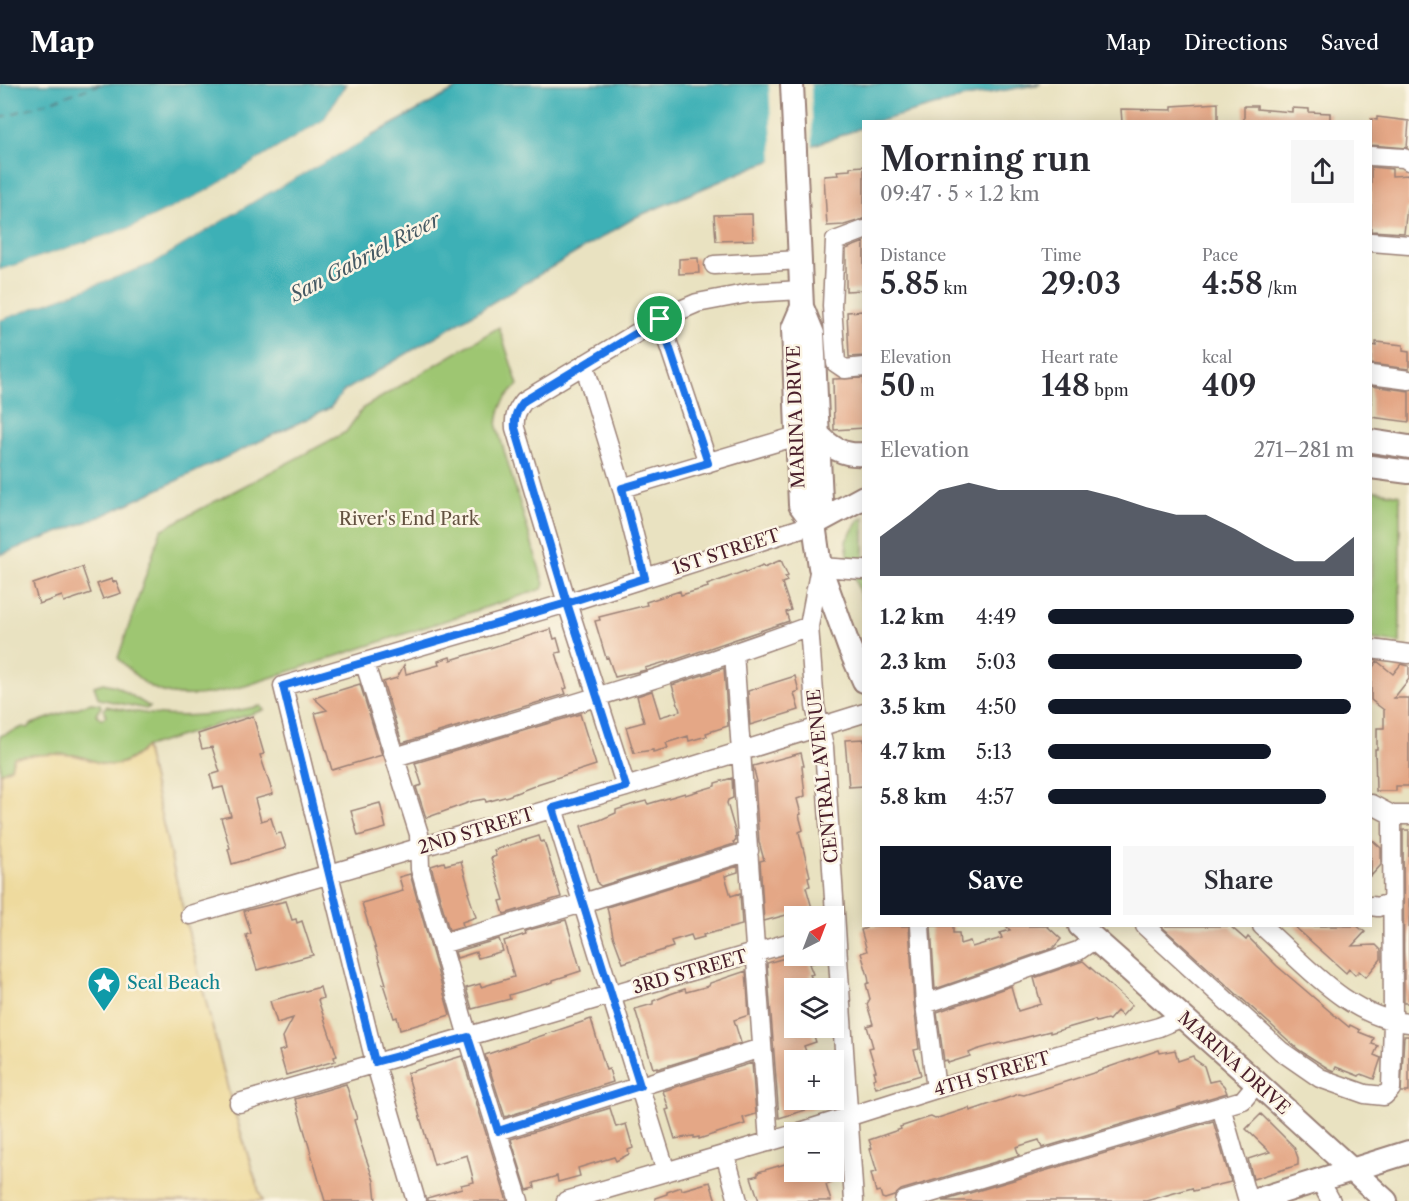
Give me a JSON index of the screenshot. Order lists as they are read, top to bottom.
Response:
{
  "streets": {
    "main road": ["MARINA DRIVE", "1ST STREET"],
    "street": [
      "CENTRAL AVENUE",
      "2ND STREET",
      "3RD STREET",
      "4TH STREET"
    ]
  },
  "crossings": [
    ["MARINA DRIVE", "1ST STREET"],
    ["MARINA DRIVE", "CENTRAL AVENUE"],
    ["MARINA DRIVE", "4TH STREET"],
    ["1ST STREET", "2ND STREET"],
    ["CENTRAL AVENUE", "2ND STREET"],
    ["CENTRAL AVENUE", "4TH STREET"]
  ],
  "water": ["San Gabriel River"],
  "parks": ["River's End Park"],
  "places": {
    "place": ["Seal Beach"]
  },
  "north": "top right",
  "page": {
    "header": "Map",
    "nav": ["Map", "Directions", "Saved"],
    "heading": ["Morning run", "09:47 · 5 × 1.2 km"],
    "stats": [
      ["Distance", "5.85 km"],
      ["Time", "29:03"],
      ["Pace", "4:58 /km"],
      ["Elevation", "50 m"],
      ["Heart rate", "148 bpm"],
      ["kcal", "409"]
    ],
    "chart": ["Elevation", "271–281 m"],
    "list": [
      {
        "name": "1.2 km",
        "note": "4:49"
      },
      {
        "name": "2.3 km",
        "note": "5:03"
      },
      {
        "name": "3.5 km",
        "note": "4:50"
      },
      {
        "name": "4.7 km",
        "note": "5:13"
      },
      {
        "name": "5.8 km",
        "note": "4:57"
      }
    ],
    "buttons": ["Save", "Share"],
    "map_buttons": ["+", "−"]
  }
}
